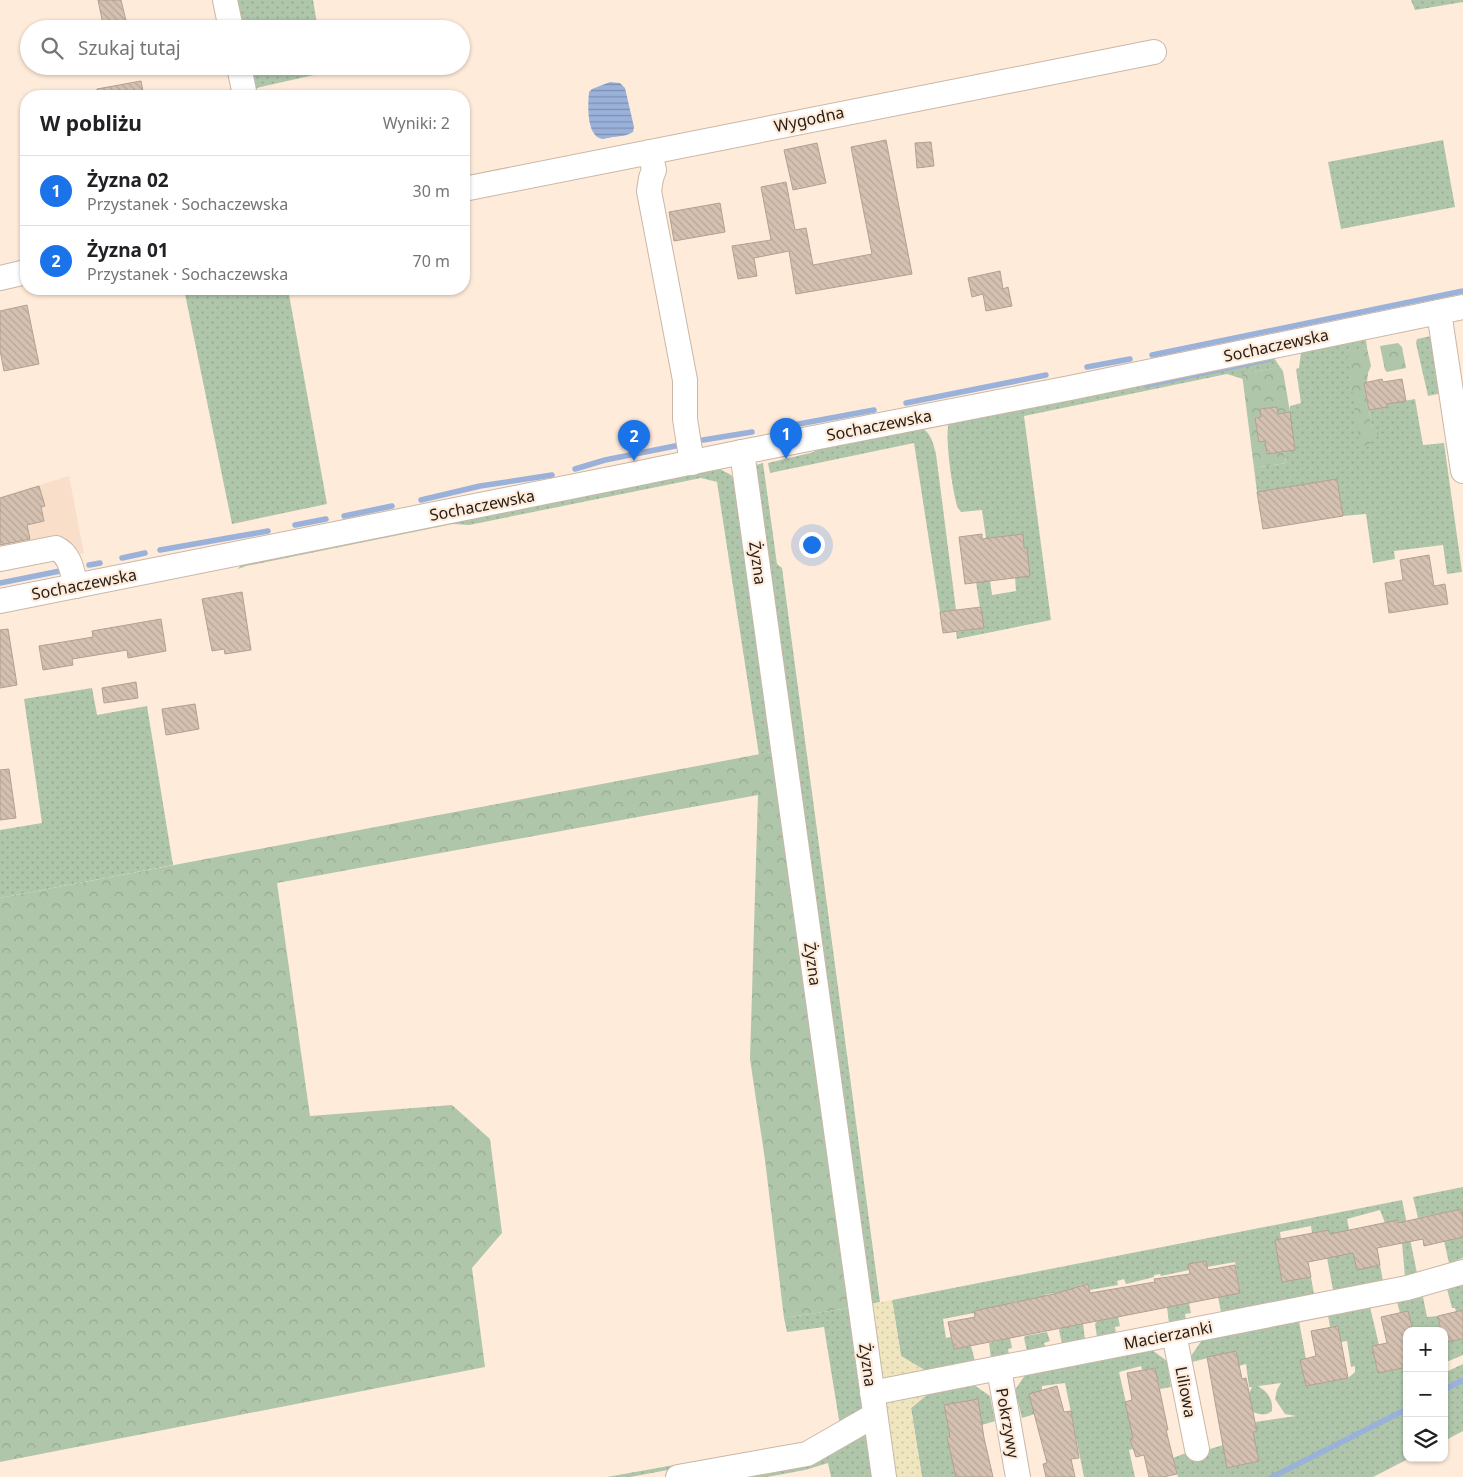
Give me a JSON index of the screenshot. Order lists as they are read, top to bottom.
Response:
{
  "streets": {
    "street": [
      "Wygodna",
      "Sochaczewska",
      "Żyzna",
      "Macierzanki",
      "Liliowa",
      "Pokrzywy"
    ]
  },
  "crossings": [
    ["Sochaczewska", "Żyzna"],
    ["Żyzna", "Macierzanki"],
    ["Macierzanki", "Liliowa"],
    ["Macierzanki", "Pokrzywy"]
  ],
  "page": {
    "search": "Szukaj tutaj",
    "heading": ["W pobliżu", "Wyniki: 2"],
    "list": [
      {
        "mark": "1",
        "name": "Żyzna 02",
        "note": "Przystanek · Sochaczewska",
        "value": "30 m"
      },
      {
        "mark": "2",
        "name": "Żyzna 01",
        "note": "Przystanek · Sochaczewska",
        "value": "70 m"
      }
    ],
    "pins": ["1", "2"],
    "map_buttons": ["+", "−"]
  }
}
